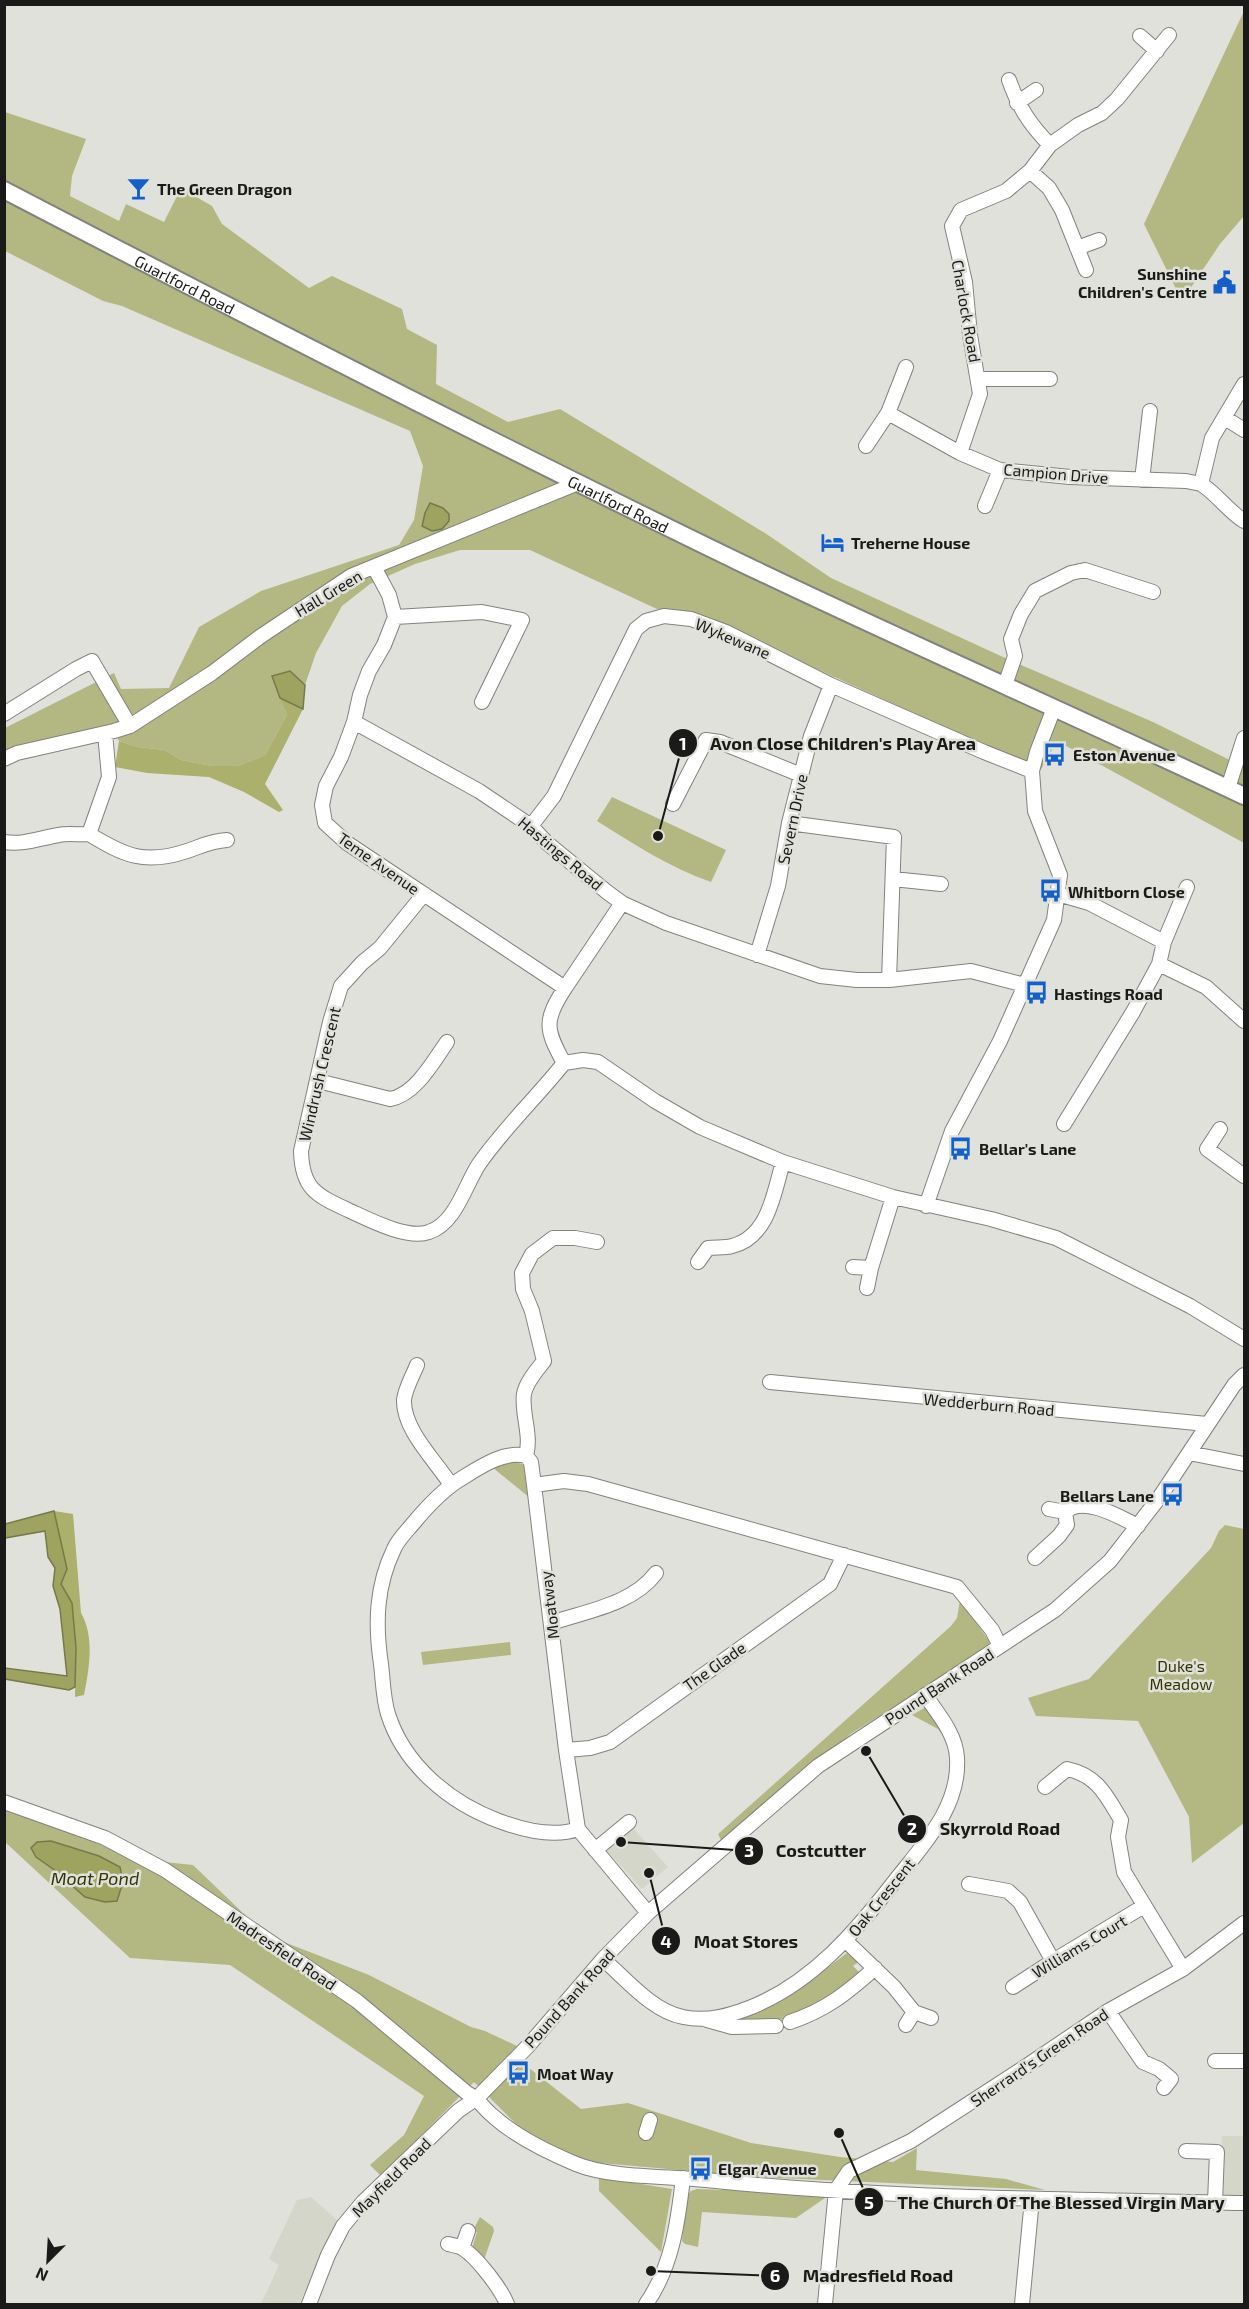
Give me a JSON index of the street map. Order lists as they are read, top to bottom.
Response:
{
  "streets": {
    "main road": ["Guarlford Road"],
    "street": [
      "Charlock Road",
      "Campion Drive",
      "Hall Green",
      "Wykewane",
      "Severn Drive",
      "Hastings Road",
      "Teme Avenue",
      "Windrush Crescent",
      "Wedderburn Road",
      "Moatway",
      "The Glade",
      "Pound Bank Road",
      "Oak Crescent",
      "Williams Court",
      "Madresfield Road",
      "Sherrard's Green Road",
      "Mayfield Road"
    ]
  },
  "crossings": [
    ["Guarlford Road", "Hall Green"],
    ["Charlock Road", "Campion Drive"],
    ["Wykewane", "Severn Drive"],
    ["Wykewane", "Hastings Road"],
    ["Severn Drive", "Hastings Road"],
    ["Hastings Road", "Teme Avenue"],
    ["Teme Avenue", "Windrush Crescent"],
    ["Wedderburn Road", "Pound Bank Road"],
    ["Moatway", "The Glade"],
    ["Pound Bank Road", "Oak Crescent"],
    ["Pound Bank Road", "Madresfield Road"],
    ["Pound Bank Road", "Mayfield Road"],
    ["Madresfield Road", "Sherrard's Green Road"],
    ["Madresfield Road", "Mayfield Road"]
  ],
  "water": ["Moat Pond"],
  "parks": ["Duke's Meadow"],
  "places": {
    "bar": ["The Green Dragon"],
    "public building": ["Sunshine Children's Centre"],
    "hotel": ["Treherne House"],
    "bus stop": [
      "Eston Avenue",
      "Whitborn Close",
      "Hastings Road",
      "Bellar's Lane",
      "Bellars Lane",
      "Moat Way",
      "Elgar Avenue"
    ],
    "other": [
      "Avon Close Children's Play Area",
      "Skyrrold Road",
      "Costcutter",
      "Moat Stores",
      "The Church Of The Blessed Virgin Mary",
      "Madresfield Road"
    ]
  },
  "north": "bottom left"
}
